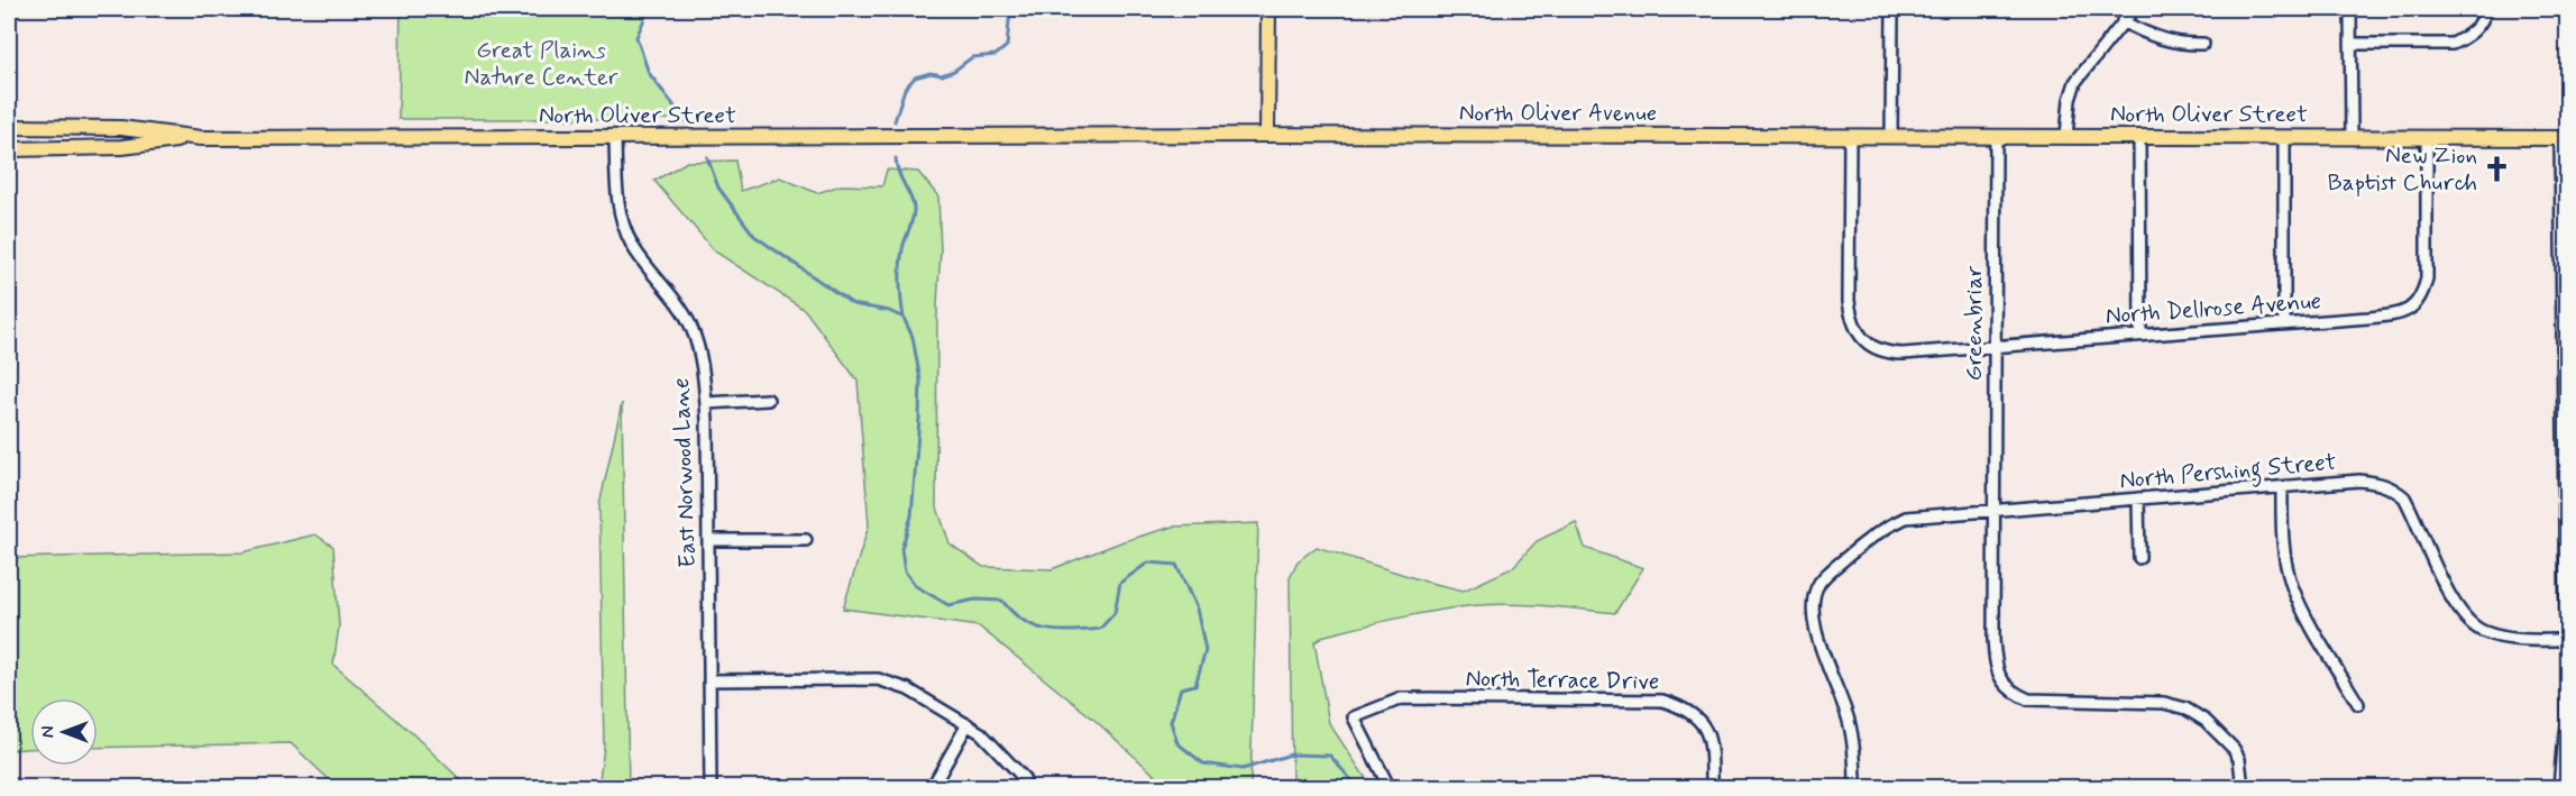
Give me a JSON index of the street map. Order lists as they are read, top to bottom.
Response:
{
  "streets": {
    "main road": ["North Oliver Avenue", "North Oliver Street"],
    "street": [
      "North Dellrose Avenue",
      "Greenbriar",
      "North Pershing Street",
      "East Norwood Lane",
      "North Terrace Drive"
    ]
  },
  "crossings": [
    ["North Oliver Avenue", "North Oliver Street"],
    ["North Oliver Avenue", "North Dellrose Avenue"],
    ["North Oliver Street", "North Dellrose Avenue"],
    ["North Oliver Street", "Greenbriar"],
    ["North Oliver Street", "East Norwood Lane"],
    ["North Dellrose Avenue", "Greenbriar"],
    ["Greenbriar", "North Pershing Street"]
  ],
  "parks": ["Great Plains Nature Center"],
  "places": {
    "church": ["New Zion Baptist Church"]
  },
  "north": "left"
}
